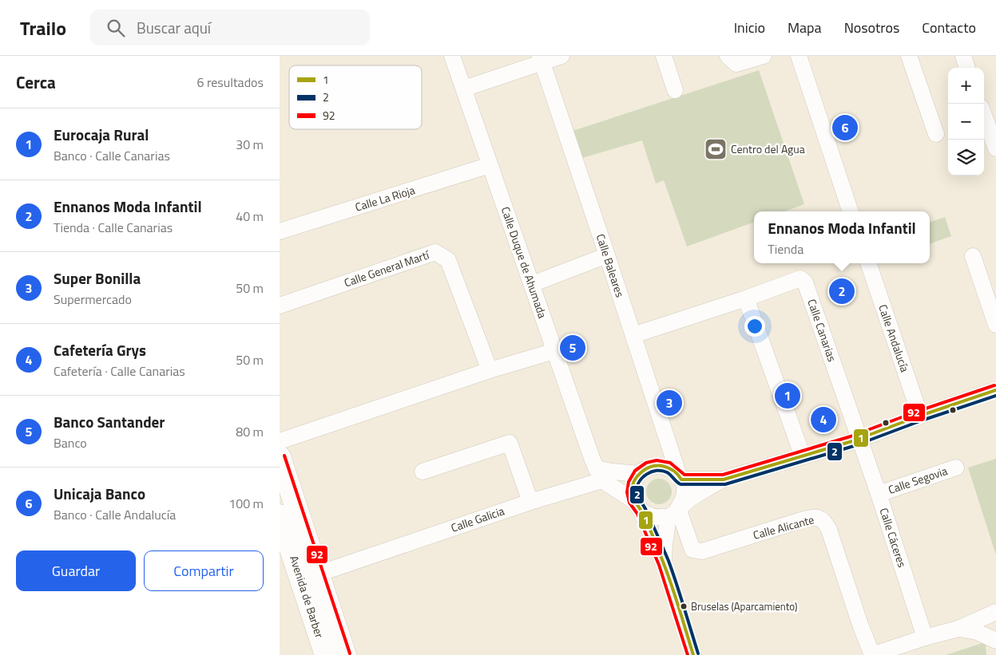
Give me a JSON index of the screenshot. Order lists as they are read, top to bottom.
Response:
{
  "streets": {
    "main road": ["Avenida de Barber"],
    "street": [
      "Calle La Rioja",
      "Calle Duque de Ahumada",
      "Calle Baleares",
      "Calle General Martí",
      "Calle Canarias",
      "Calle Andalucía",
      "Calle Segovia",
      "Calle Galicia",
      "Calle Alicante",
      "Calle Cáceres"
    ]
  },
  "crossings": [
    ["Calle La Rioja", "Calle Duque de Ahumada"],
    ["Calle Duque de Ahumada", "Calle Galicia"],
    ["Calle Baleares", "Calle Canarias"],
    ["Calle Baleares", "Calle Alicante"],
    ["Calle Canarias", "Calle Cáceres"],
    ["Calle Segovia", "Calle Cáceres"],
    ["Calle Galicia", "Avenida de Barber"]
  ],
  "places": {
    "sports": ["Centro del Agua"],
    "other": ["Bruselas (Aparcamiento)"]
  },
  "lines": ["transit line 92", "transit line 1", "transit line 2"],
  "legend": ["1", "2", "92"],
  "page": {
    "header": "Trailo",
    "search": "Buscar aquí",
    "nav": [
      "Inicio",
      "Mapa",
      "Nosotros",
      "Contacto"
    ],
    "heading": ["Cerca", "6 resultados"],
    "map_buttons": ["+", "−"],
    "list": [
      {
        "mark": "1",
        "name": "Eurocaja Rural",
        "note": "Banco · Calle Canarias",
        "value": "30 m"
      },
      {
        "mark": "2",
        "name": "Ennanos Moda Infantil",
        "note": "Tienda · Calle Canarias",
        "value": "40 m"
      },
      {
        "mark": "3",
        "name": "Super Bonilla",
        "note": "Supermercado",
        "value": "50 m"
      },
      {
        "mark": "4",
        "name": "Cafetería Grys",
        "note": "Cafetería · Calle Canarias",
        "value": "50 m"
      },
      {
        "mark": "5",
        "name": "Banco Santander",
        "note": "Banco",
        "value": "80 m"
      },
      {
        "mark": "6",
        "name": "Unicaja Banco",
        "note": "Banco · Calle Andalucía",
        "value": "100 m"
      }
    ],
    "pins": [
      "6",
      "2",
      "5",
      "1",
      "3",
      "4"
    ],
    "popup": ["Ennanos Moda Infantil", "Tienda"],
    "buttons": ["Guardar", "Compartir"]
  }
}
